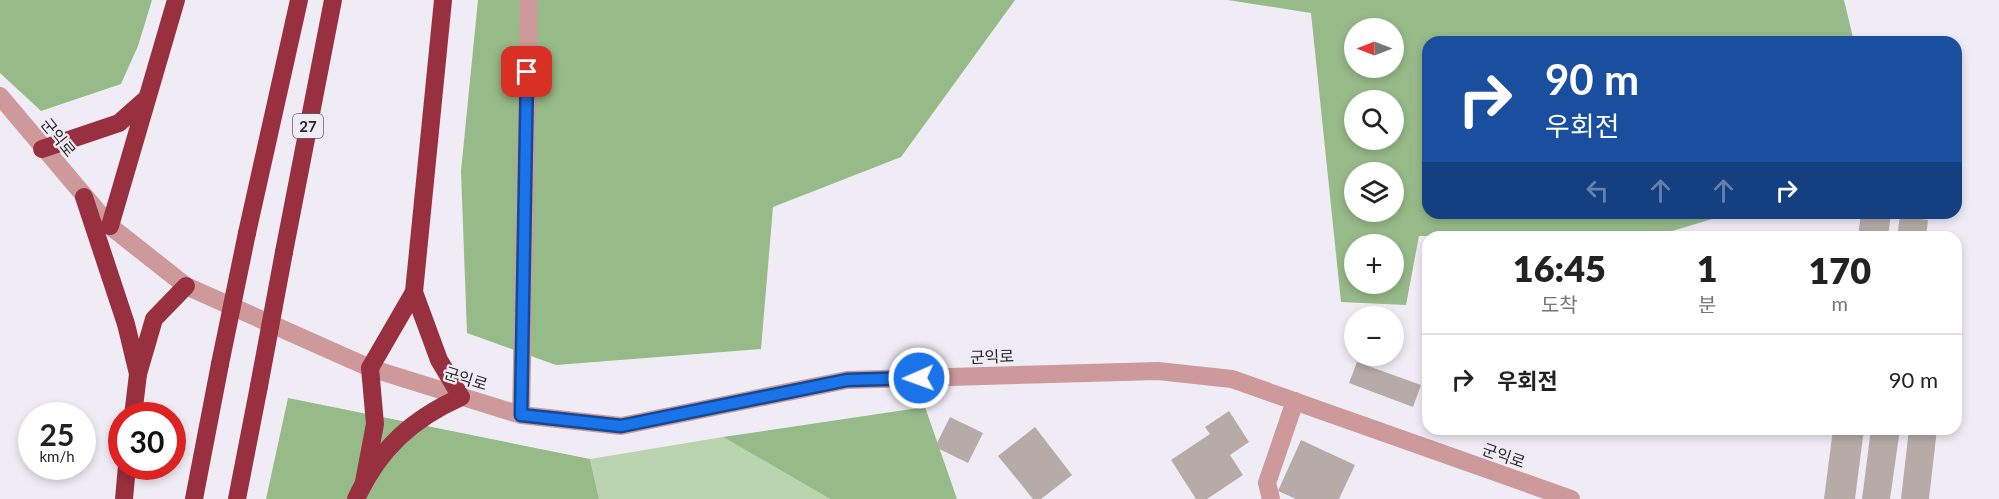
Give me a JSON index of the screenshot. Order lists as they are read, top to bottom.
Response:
{
  "streets": {
    "highway": ["27"],
    "street": ["군익로"]
  },
  "north": "left",
  "page": {
    "map_buttons": ["+", "−"],
    "turn": ["90 m", "우회전"],
    "eta": [
      "16:45",
      "도착",
      "1",
      "분",
      "170",
      "m"
    ],
    "list": [
      {
        "name": "우회전",
        "value": "90 m"
      }
    ],
    "speed": "25 km/h",
    "limit": "30"
  }
}
